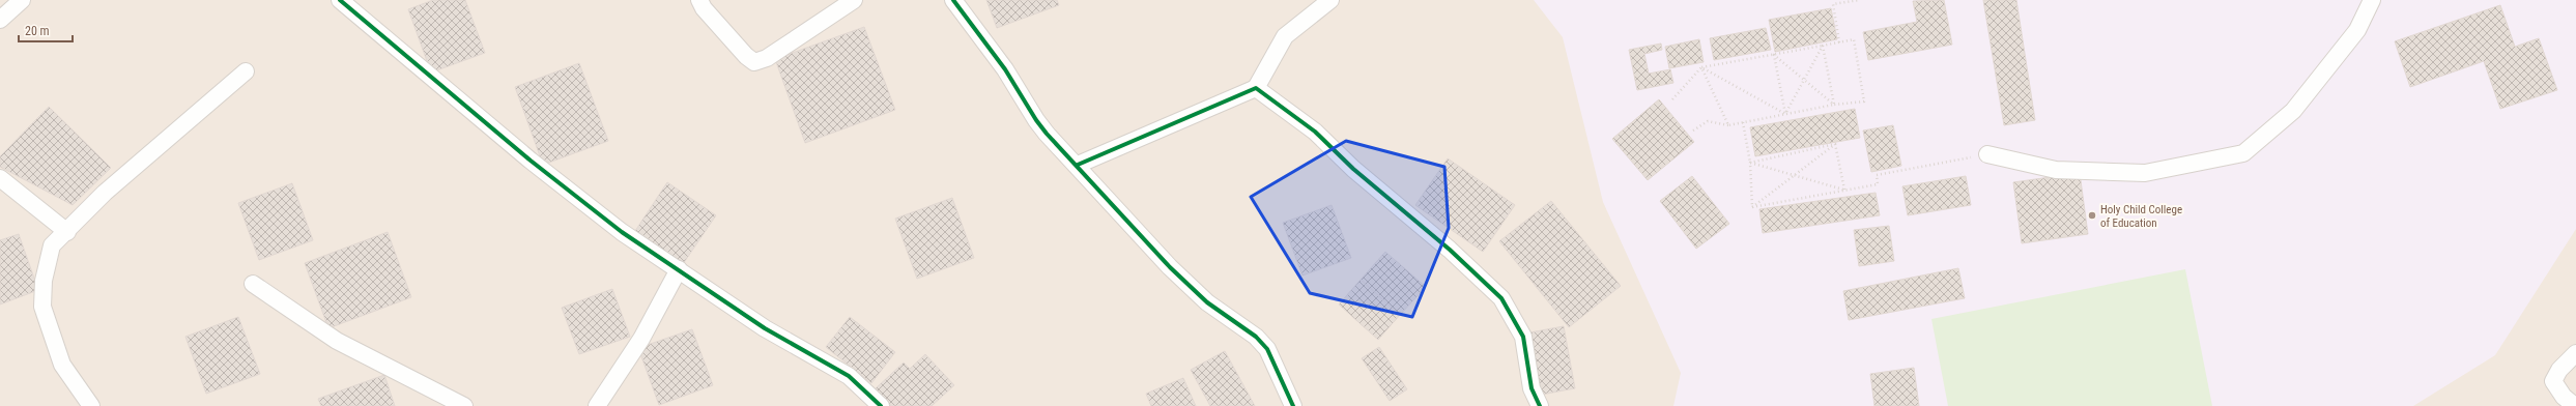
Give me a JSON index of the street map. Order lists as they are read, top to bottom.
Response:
{
  "places": ["Holy Child College of Education"],
  "scale_bar": "20 m"
}
